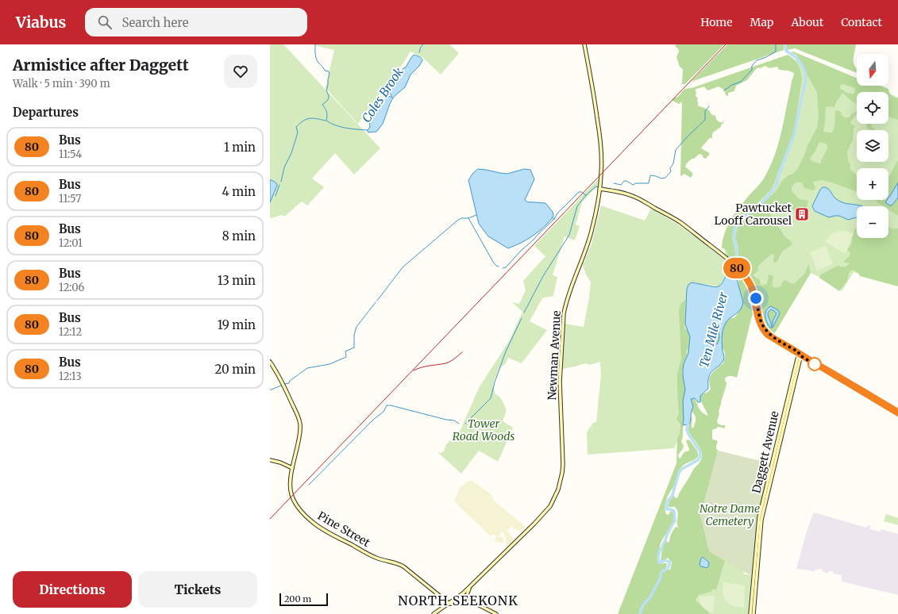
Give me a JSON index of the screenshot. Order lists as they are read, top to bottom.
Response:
{
  "streets": {
    "main road": ["Newman Avenue", "Daggett Avenue", "Pine Street"]
  },
  "crossings": [
    ["Newman Avenue", "Pine Street"]
  ],
  "districts": ["NORTH SEEKONK"],
  "water": ["Coles Brook", "Ten Mile River"],
  "parks": ["Tower Road Woods", "Notre Dame Cemetery"],
  "places": {
    "building": ["Pawtucket Looff Carousel"]
  },
  "lines": ["bus line 80"],
  "scale_bar": "200 m",
  "north": "bottom",
  "page": {
    "header": "Viabus",
    "search": "Search here",
    "nav": [
      "Home",
      "Map",
      "About",
      "Contact"
    ],
    "heading": [
      ["Armistice after Daggett", "Walk · 5 min · 390 m"],
      "Departures"
    ],
    "on_map": "80",
    "map_buttons": ["+", "−"],
    "list": [
      {
        "mark": "80",
        "name": "Bus",
        "note": "11:54",
        "value": "1 min"
      },
      {
        "mark": "80",
        "name": "Bus",
        "note": "11:57",
        "value": "4 min"
      },
      {
        "mark": "80",
        "name": "Bus",
        "note": "12:01",
        "value": "8 min"
      },
      {
        "mark": "80",
        "name": "Bus",
        "note": "12:06",
        "value": "13 min"
      },
      {
        "mark": "80",
        "name": "Bus",
        "note": "12:12",
        "value": "19 min"
      },
      {
        "mark": "80",
        "name": "Bus",
        "note": "12:13",
        "value": "20 min"
      }
    ],
    "buttons": ["Directions", "Tickets"],
    "scale": "200 m"
  }
}
